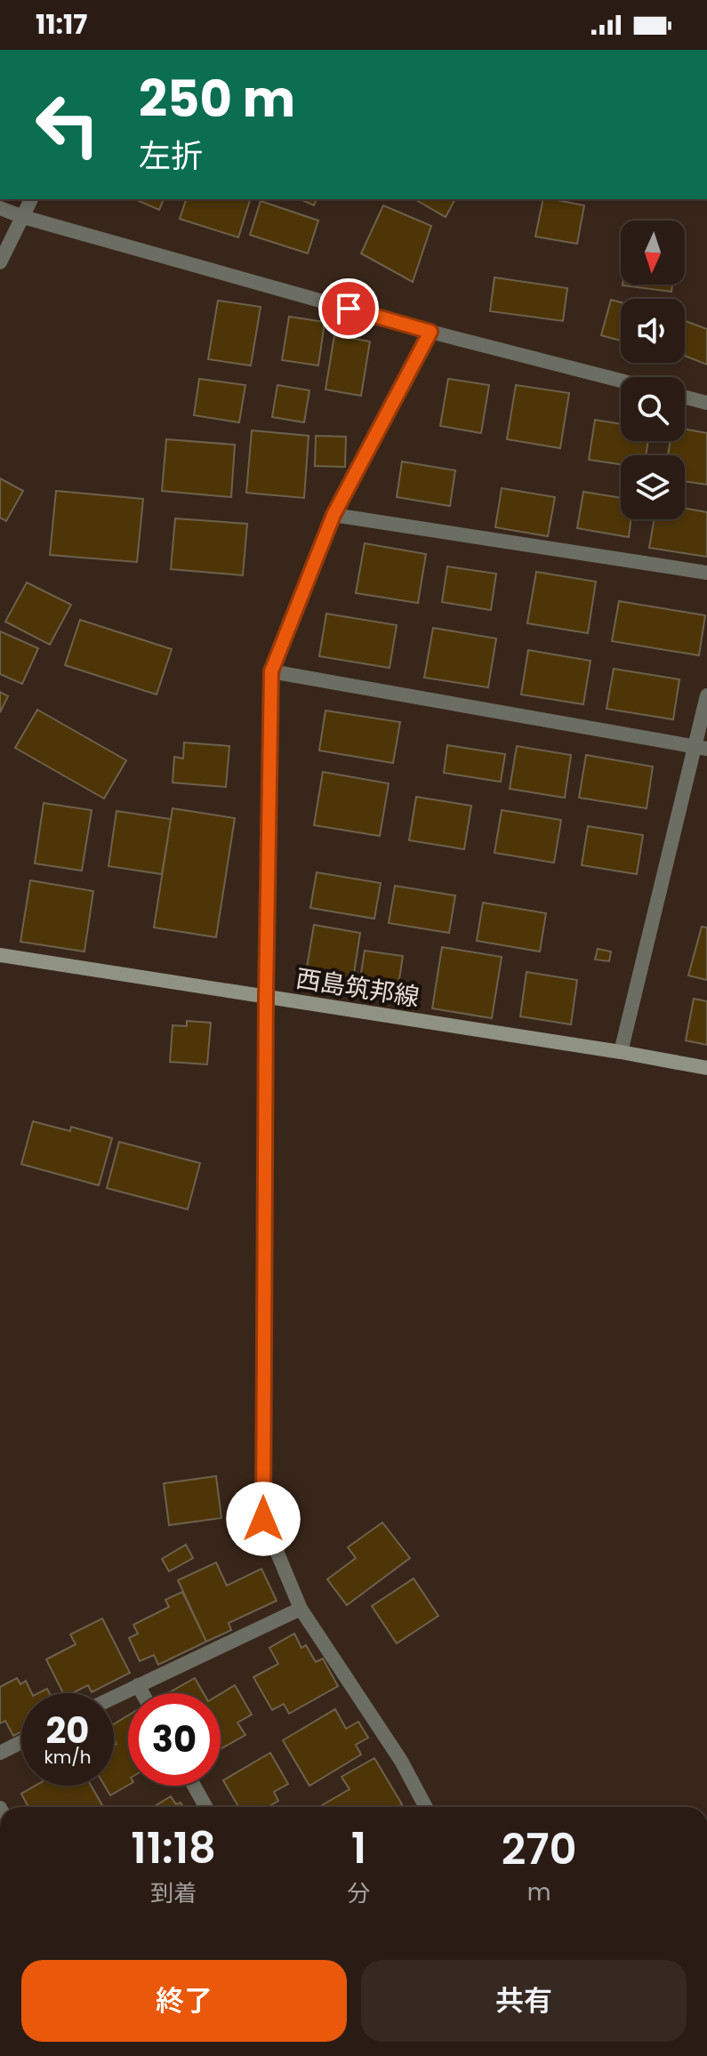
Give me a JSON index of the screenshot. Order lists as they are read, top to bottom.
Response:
{
  "streets": {
    "main road": ["西島筑邦線"]
  },
  "north": "bottom",
  "page": {
    "status": "11:17",
    "turn": ["250 m", "左折"],
    "speed": "20 km/h",
    "limit": "30",
    "eta": [
      "11:18",
      "到着",
      "1",
      "分",
      "270",
      "m"
    ],
    "buttons": ["終了", "共有"]
  }
}
